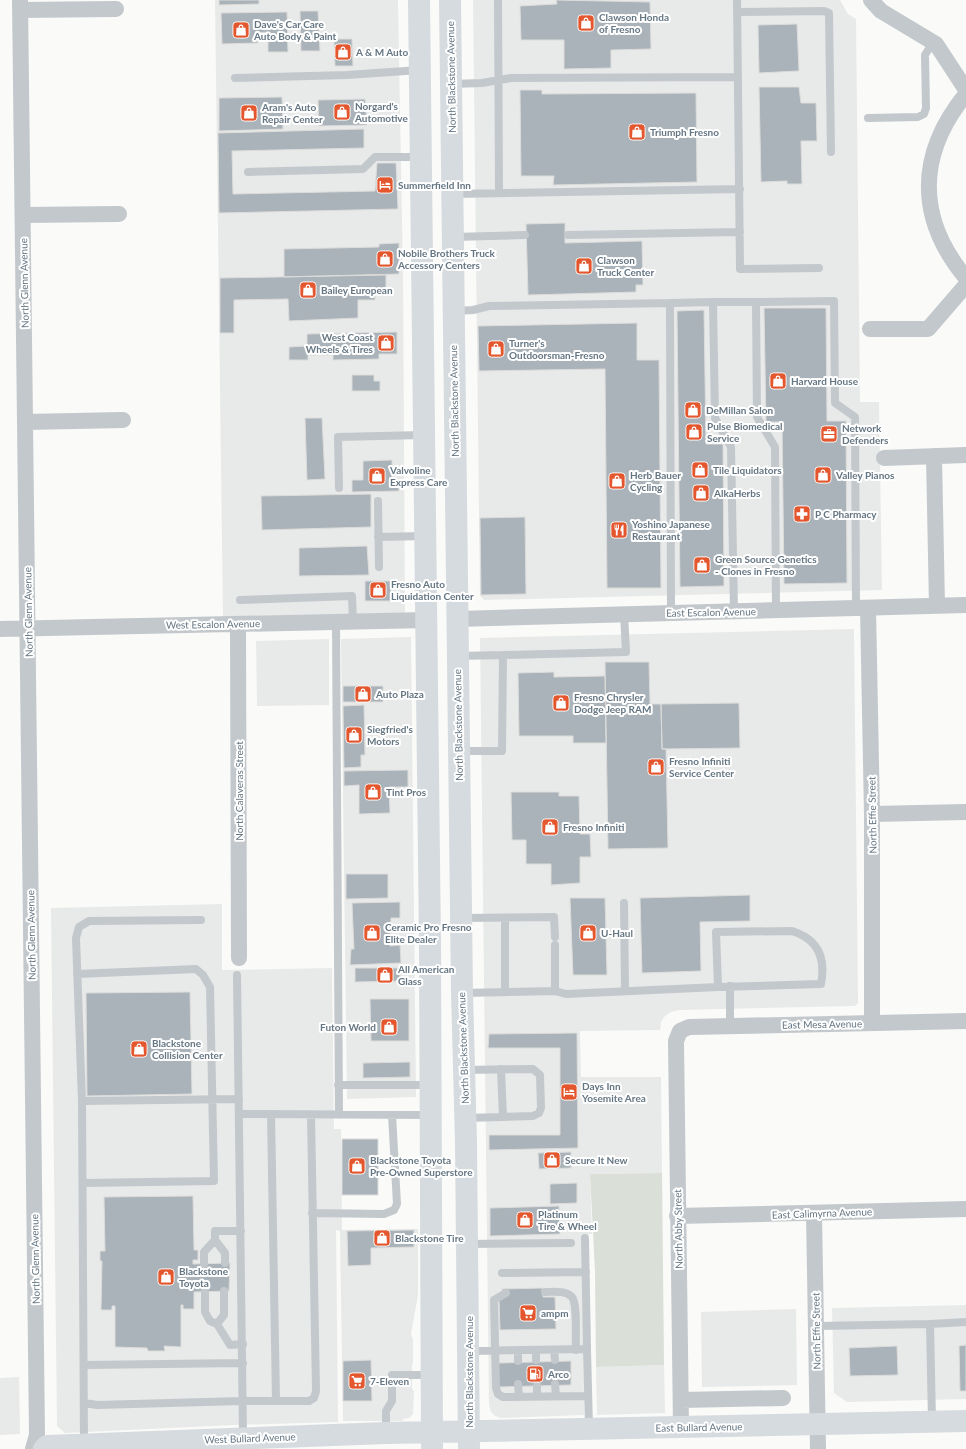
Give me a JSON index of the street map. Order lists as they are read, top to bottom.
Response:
{
  "streets": {
    "main road": ["North Blackstone Avenue", "East Bullard Avenue", "West Bullard Avenue"],
    "street": [
      "North Glenn Avenue",
      "East Escalon Avenue",
      "West Escalon Avenue",
      "North Calaveras Street",
      "North Effie Street",
      "East Mesa Avenue",
      "East Calimyrna Avenue",
      "North Abby Street"
    ]
  },
  "crossings": [
    ["North Blackstone Avenue", "East Escalon Avenue"],
    ["North Blackstone Avenue", "East Bullard Avenue"],
    ["North Glenn Avenue", "West Escalon Avenue"],
    ["East Escalon Avenue", "North Effie Street"],
    ["West Escalon Avenue", "North Calaveras Street"],
    ["North Effie Street", "East Mesa Avenue"],
    ["North Effie Street", "East Calimyrna Avenue"],
    ["North Effie Street", "East Bullard Avenue"],
    ["East Mesa Avenue", "North Abby Street"],
    ["East Calimyrna Avenue", "North Abby Street"],
    ["North Abby Street", "East Bullard Avenue"],
    ["East Bullard Avenue", "West Bullard Avenue"]
  ],
  "places": {
    "shop": [
      "Clawson Honda of Fresno",
      "Dave's Car Care Auto Body & Paint",
      "A & M Auto",
      "Norgard's Automotive",
      "Aram's Auto Repair Center",
      "Triumph Fresno",
      "Nobile Brothers Truck Accessory Centers",
      "Clawson Truck Center",
      "Bailey European",
      "West Coast Wheels & Tires",
      "Turner's Outdoorsman-Fresno",
      "Harvard House",
      "DeMillan Salon",
      "Pulse Biomedical Service",
      "Tile Liquidators",
      "Valley Pianos",
      "Valvoline Express Care",
      "Herb Bauer Cycling",
      "AlkaHerbs",
      "Green Source Genetics - Clones in Fresno",
      "Fresno Auto Liquidation Center",
      "Auto Plaza",
      "Fresno Chrysler Dodge Jeep RAM",
      "Siegfried's Motors",
      "Fresno Infiniti Service Center",
      "Tint Pros",
      "Fresno Infiniti",
      "Ceramic Pro Fresno Elite Dealer",
      "U-Haul",
      "All American Glass",
      "Futon World",
      "Blackstone Collision Center",
      "Secure It New",
      "Blackstone Toyota Pre-Owned Superstore",
      "Platinum Tire & Wheel",
      "Blackstone Tire",
      "Blackstone Toyota"
    ],
    "hotel": ["Summerfield Inn", "Days Inn Yosemite Area"],
    "office": ["Network Defenders"],
    "pharmacy": ["P C Pharmacy"],
    "restaurant": ["Yoshino Japanese Restaurant"],
    "supermarket": ["ampm", "7-Eleven"],
    "fuel station": ["Arco"]
  }
}
